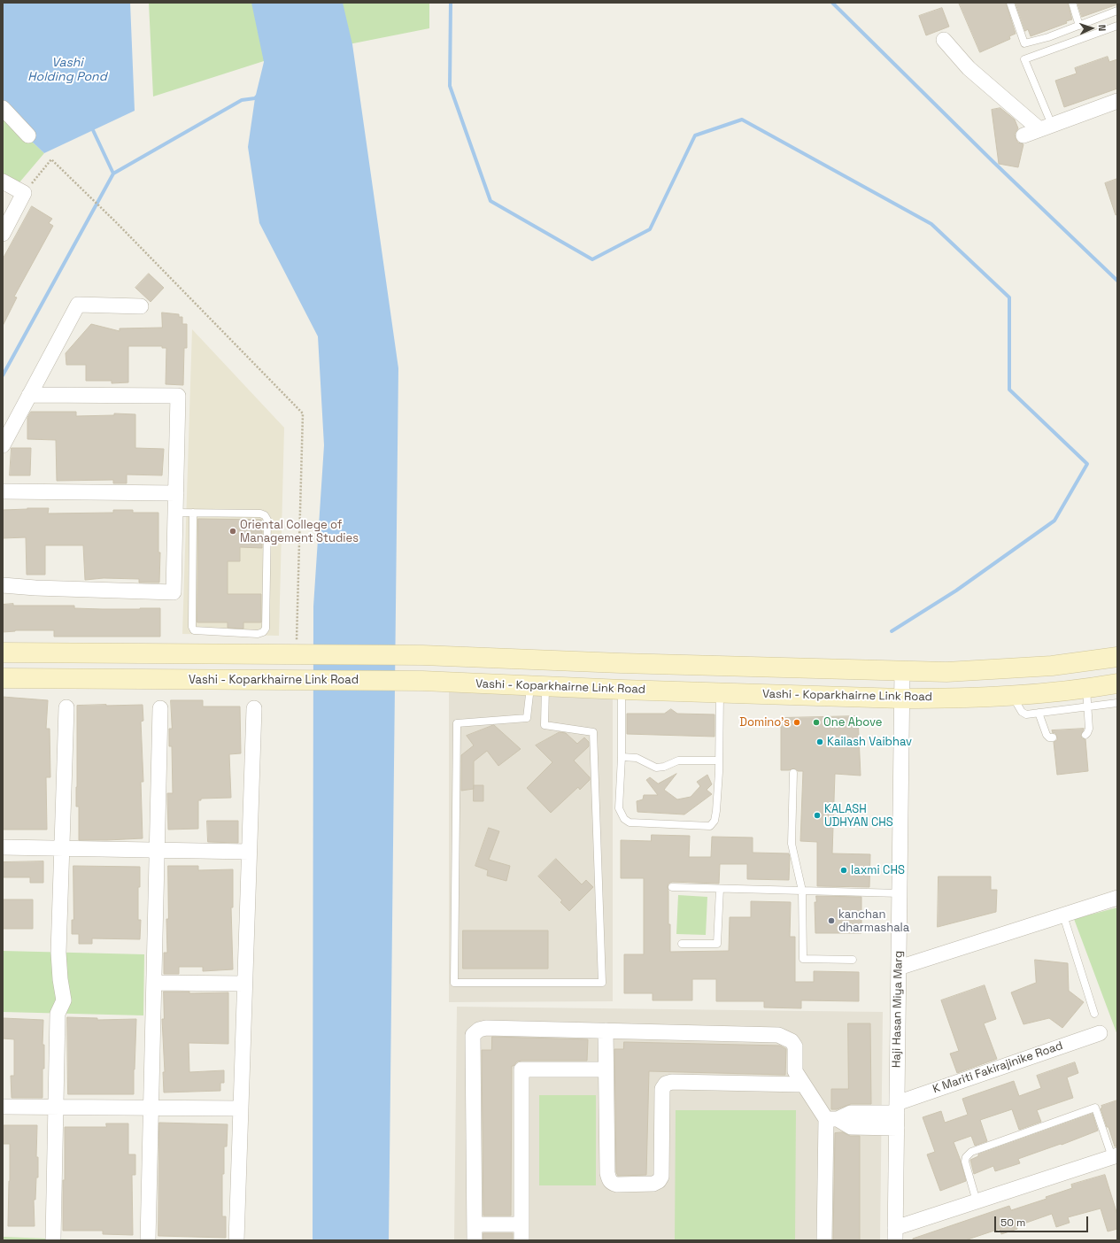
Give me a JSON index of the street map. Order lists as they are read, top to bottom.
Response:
{
  "streets": {
    "main road": ["Vashi - Koparkhairne Link Road"],
    "street": ["Haji Hasan Miya Marg", "K Mariti Fakirajinike Road"]
  },
  "crossings": [
    ["Vashi - Koparkhairne Link Road", "Haji Hasan Miya Marg"],
    ["Haji Hasan Miya Marg", "K Mariti Fakirajinike Road"]
  ],
  "water": ["Vashi Holding Pond"],
  "places": [
    "Oriental College of Management Studies",
    "Domino's",
    "One Above",
    "Kailash Vaibhav",
    "KALASH UDHYAN CHS",
    "laxmi CHS",
    "kanchan dharmashala"
  ],
  "scale_bar": "50 m",
  "north": "right"
}
